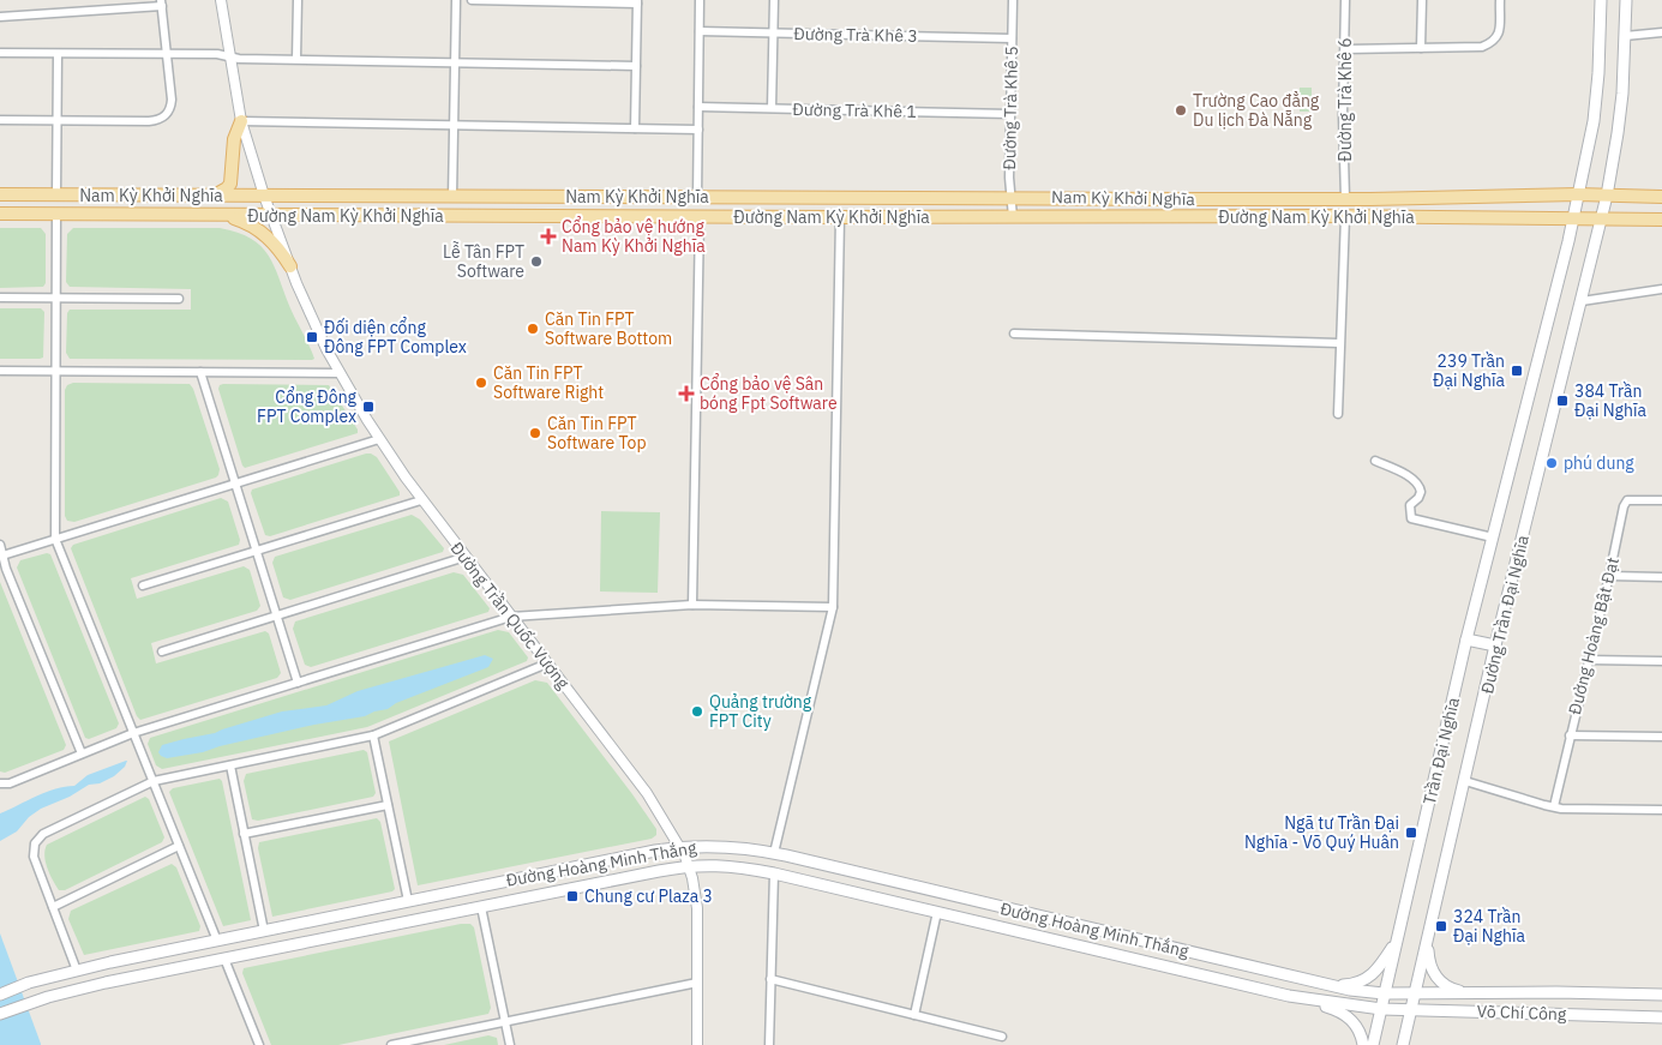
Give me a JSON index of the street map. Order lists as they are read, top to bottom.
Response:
{
  "streets": {
    "main road": [
      "Nam Kỳ Khởi Nghĩa",
      "Đường Nam Kỳ Khởi Nghĩa",
      "Đường Trần Đại Nghĩa",
      "Trần Đại Nghĩa",
      "Đường Hoàng Minh Thắng",
      "Võ Chí Công"
    ],
    "street": [
      "Đường Trà Khê 3",
      "Đường Trà Khê 6",
      "Đường Trà Khê 5",
      "Đường Trà Khê 1",
      "Đường Trần Quốc Vượng",
      "Đường Hoàng Bật Đạt"
    ]
  },
  "crossings": [
    ["Đường Trà Khê 3", "Đường Trà Khê 5"],
    ["Đường Trà Khê 6", "Nam Kỳ Khởi Nghĩa"],
    ["Đường Trà Khê 6", "Đường Nam Kỳ Khởi Nghĩa"],
    ["Đường Trà Khê 5", "Đường Trà Khê 1"],
    ["Đường Trà Khê 5", "Nam Kỳ Khởi Nghĩa"],
    ["Đường Trà Khê 5", "Đường Nam Kỳ Khởi Nghĩa"],
    ["Nam Kỳ Khởi Nghĩa", "Đường Nam Kỳ Khởi Nghĩa"],
    ["Nam Kỳ Khởi Nghĩa", "Đường Trần Quốc Vượng"],
    ["Đường Nam Kỳ Khởi Nghĩa", "Đường Trần Đại Nghĩa"],
    ["Đường Nam Kỳ Khởi Nghĩa", "Đường Trần Quốc Vượng"],
    ["Đường Nam Kỳ Khởi Nghĩa", "Trần Đại Nghĩa"],
    ["Đường Trần Đại Nghĩa", "Võ Chí Công"],
    ["Đường Trần Quốc Vượng", "Đường Hoàng Minh Thắng"],
    ["Trần Đại Nghĩa", "Đường Hoàng Minh Thắng"],
    ["Trần Đại Nghĩa", "Võ Chí Công"],
    ["Đường Hoàng Minh Thắng", "Võ Chí Công"]
  ],
  "places": {
    "other": [
      "Trường Cao đẳng Du lịch Đà Nẵng",
      "Lễ Tân FPT Software",
      "Căn Tin FPT Software Bottom",
      "Căn Tin FPT Software Right",
      "Căn Tin FPT Software Top",
      "phú dung",
      "Quảng trường FPT City"
    ],
    "health": ["Cổng bảo vệ hướng Nam Kỳ Khởi Nghĩa", "Cổng bảo vệ Sân bóng Fpt Software"],
    "transit": [
      "Đối diện cổng Đông FPT Complex",
      "239 Trần Đại Nghĩa",
      "384 Trần Đại Nghĩa",
      "Cổng Đông FPT Complex",
      "Ngã tư Trần Đại Nghĩa - Võ Quý Huân",
      "Chung cư Plaza 3",
      "324 Trần Đại Nghĩa"
    ]
  }
}
